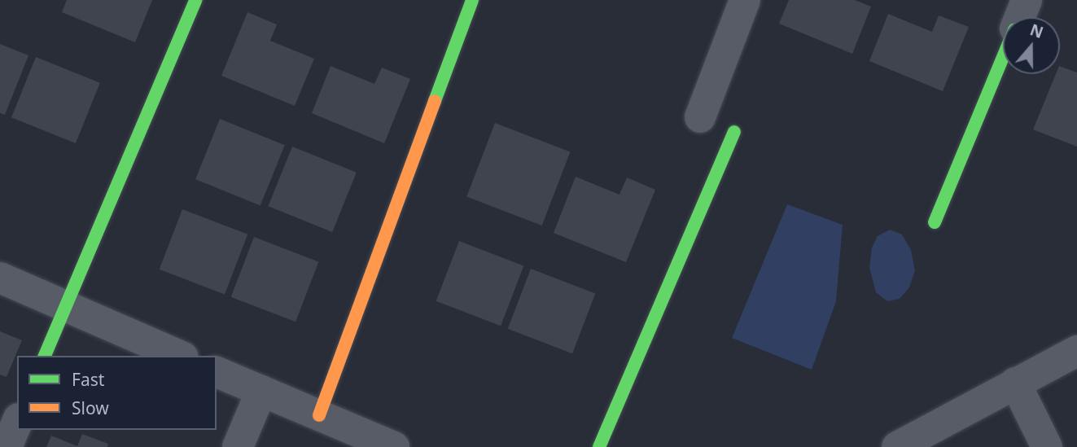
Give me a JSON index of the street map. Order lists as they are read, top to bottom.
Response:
{
  "legend": ["Fast", "Slow"],
  "north": "top"
}
